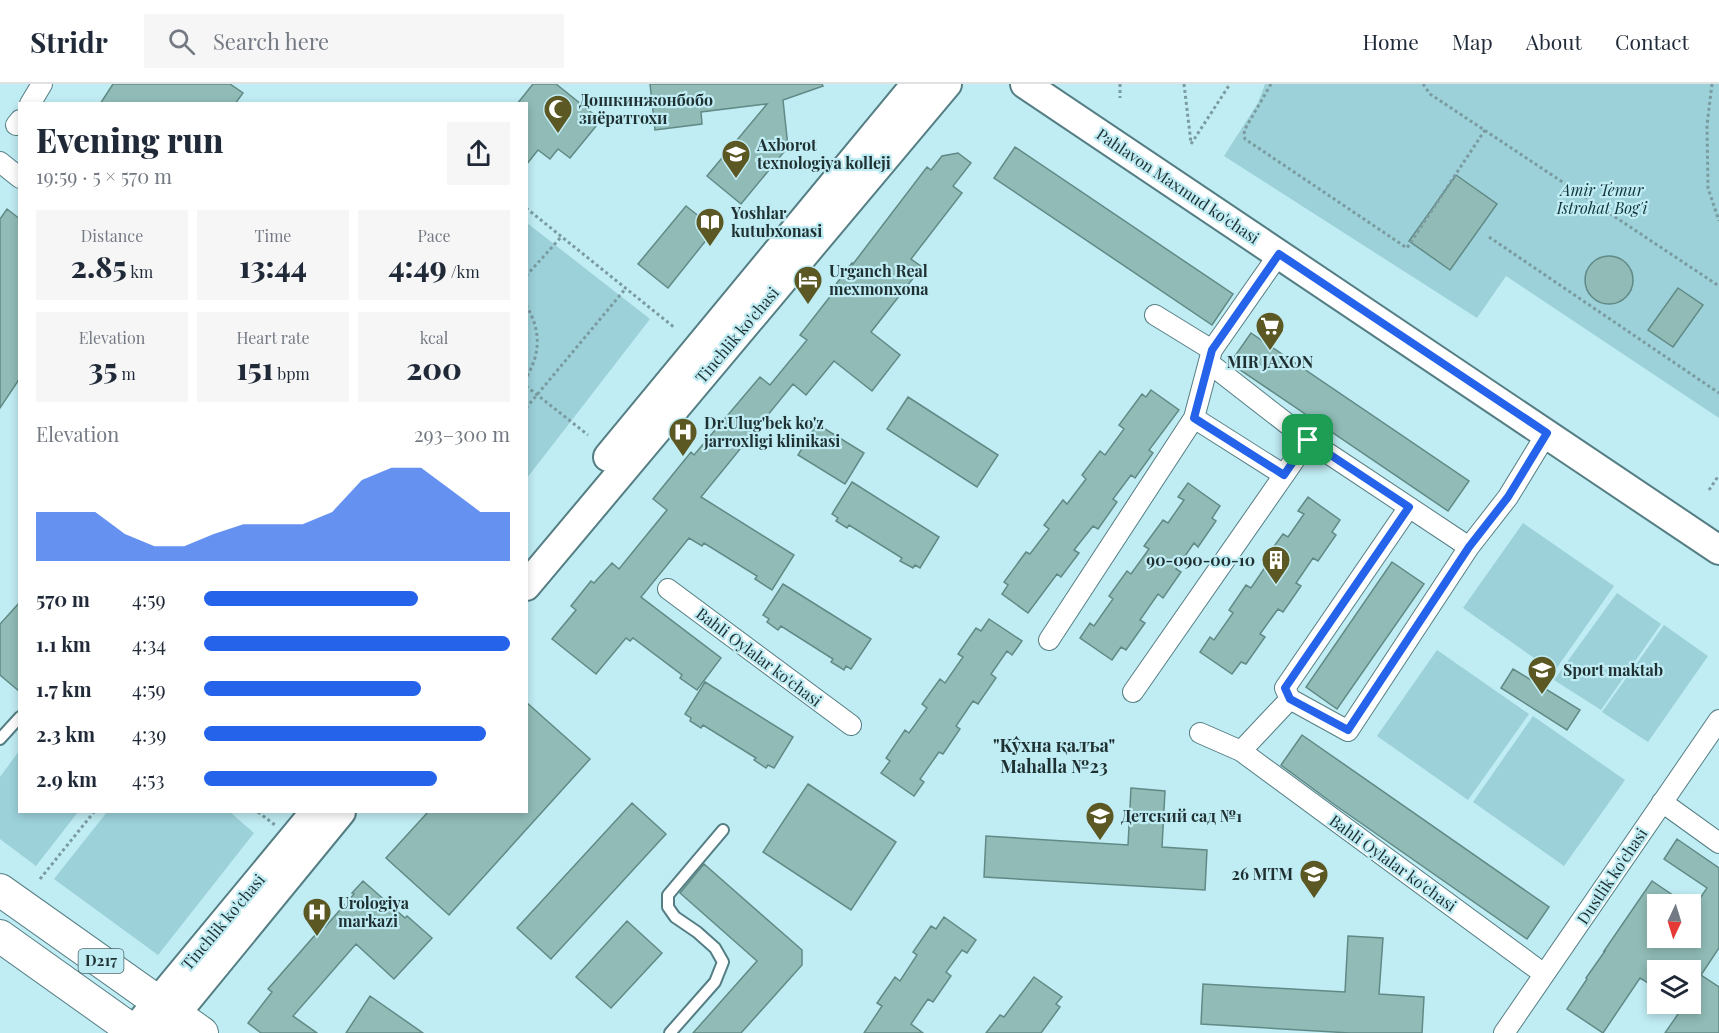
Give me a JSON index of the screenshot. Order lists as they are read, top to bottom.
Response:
{
  "streets": {
    "main road": ["Pahlavon Maxmud ko'chasi", "Tinchlik ko'chasi", "D217"],
    "street": ["Bahli Oylalar ko'chasi", "Dustlik ko'chasi"]
  },
  "crossings": [
    ["Tinchlik ko'chasi", "D217"],
    ["Bahli Oylalar ko'chasi", "Dustlik ko'chasi"]
  ],
  "districts": ["\"Kŷхна қалъа\" Mahalla №23"],
  "parks": ["Amir Temur Istrohat Bog'i"],
  "places": {
    "mosque": ["Дошкинжонбобо зиёратгохи"],
    "school or university": [
      "Axborot texnologiya kolleji",
      "Sport maktab",
      "Детский сад №1",
      "26 MTM"
    ],
    "library": ["Yoshlar kutubxonasi"],
    "hotel": ["Urganch Real mexmonxona"],
    "supermarket": ["MIR JAXON"],
    "hospital": ["Dr.Ulug'bek ko'z jarroxligi klinikasi", "Urologiya markazi"],
    "building": ["90-090-00-10"]
  },
  "north": "bottom",
  "page": {
    "header": "Stridr",
    "search": "Search here",
    "nav": [
      "Home",
      "Map",
      "About",
      "Contact"
    ],
    "heading": ["Evening run", "19:59 · 5 × 570 m"],
    "stats": [
      ["Distance", "2.85 km"],
      ["Time", "13:44"],
      ["Pace", "4:49 /km"],
      ["Elevation", "35 m"],
      ["Heart rate", "151 bpm"],
      ["kcal", "200"]
    ],
    "chart": ["Elevation", "293–300 m"],
    "list": [
      {
        "name": "570 m",
        "note": "4:59"
      },
      {
        "name": "1.1 km",
        "note": "4:34"
      },
      {
        "name": "1.7 km",
        "note": "4:59"
      },
      {
        "name": "2.3 km",
        "note": "4:39"
      },
      {
        "name": "2.9 km",
        "note": "4:53"
      }
    ]
  }
}
